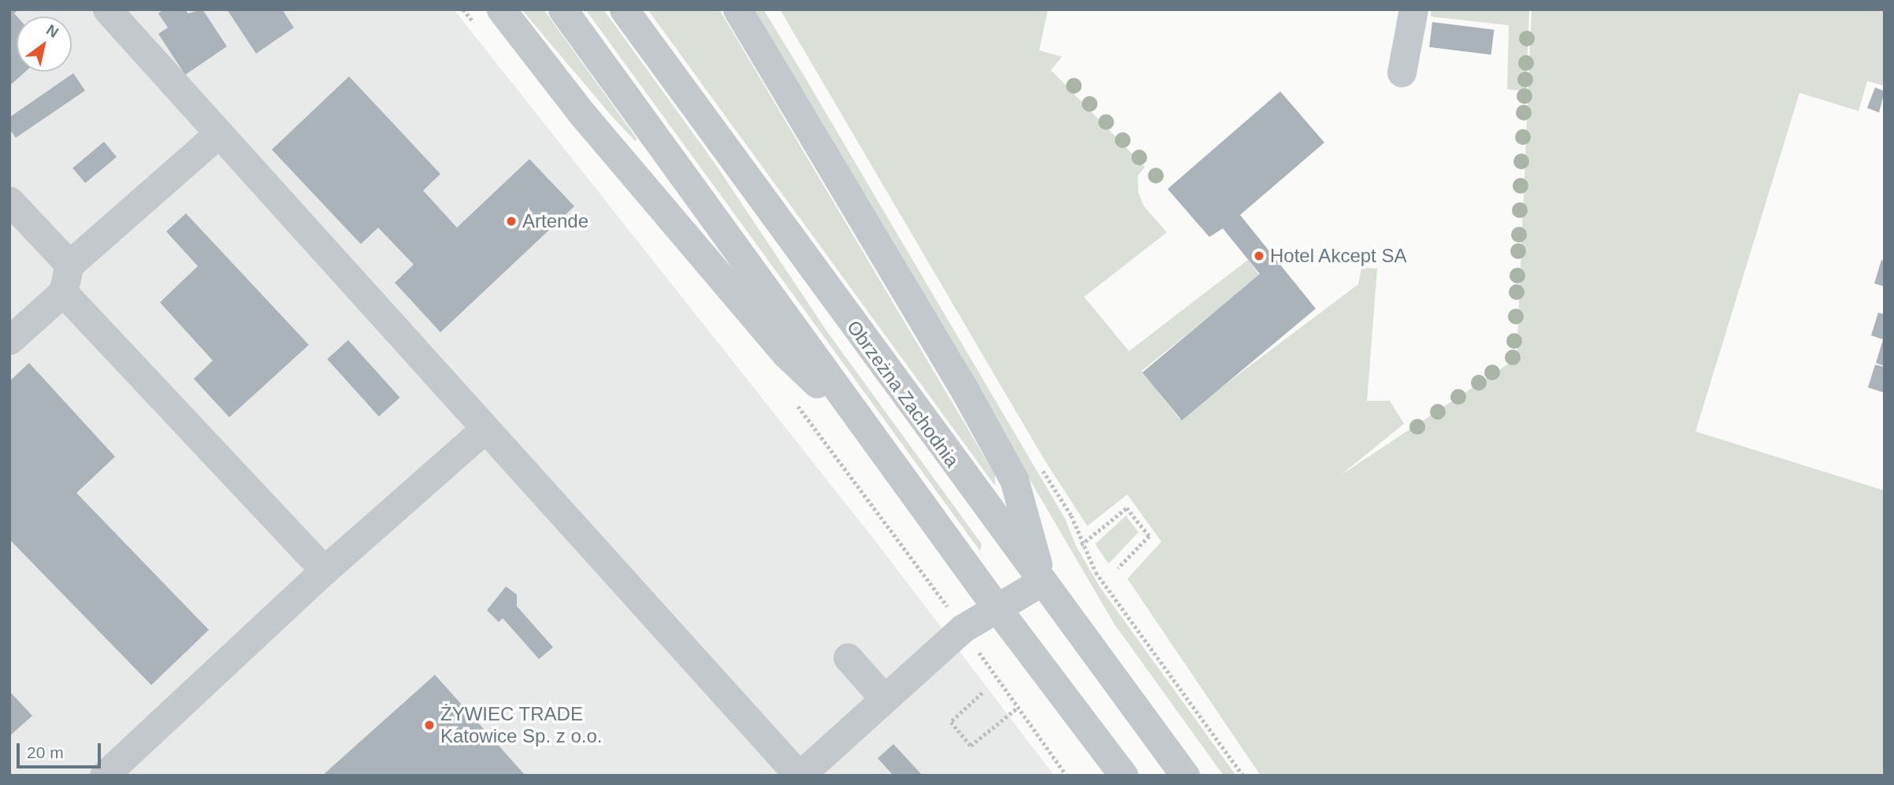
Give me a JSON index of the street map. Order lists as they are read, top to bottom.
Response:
{
  "streets": {
    "street": ["Obrzeżna Zachodnia"]
  },
  "places": ["Artende", "Hotel Akcept SA", "ŻYWIEC TRADE Katowice Sp. z o.o."],
  "scale_bar": "20 m",
  "north": "top right"
}
